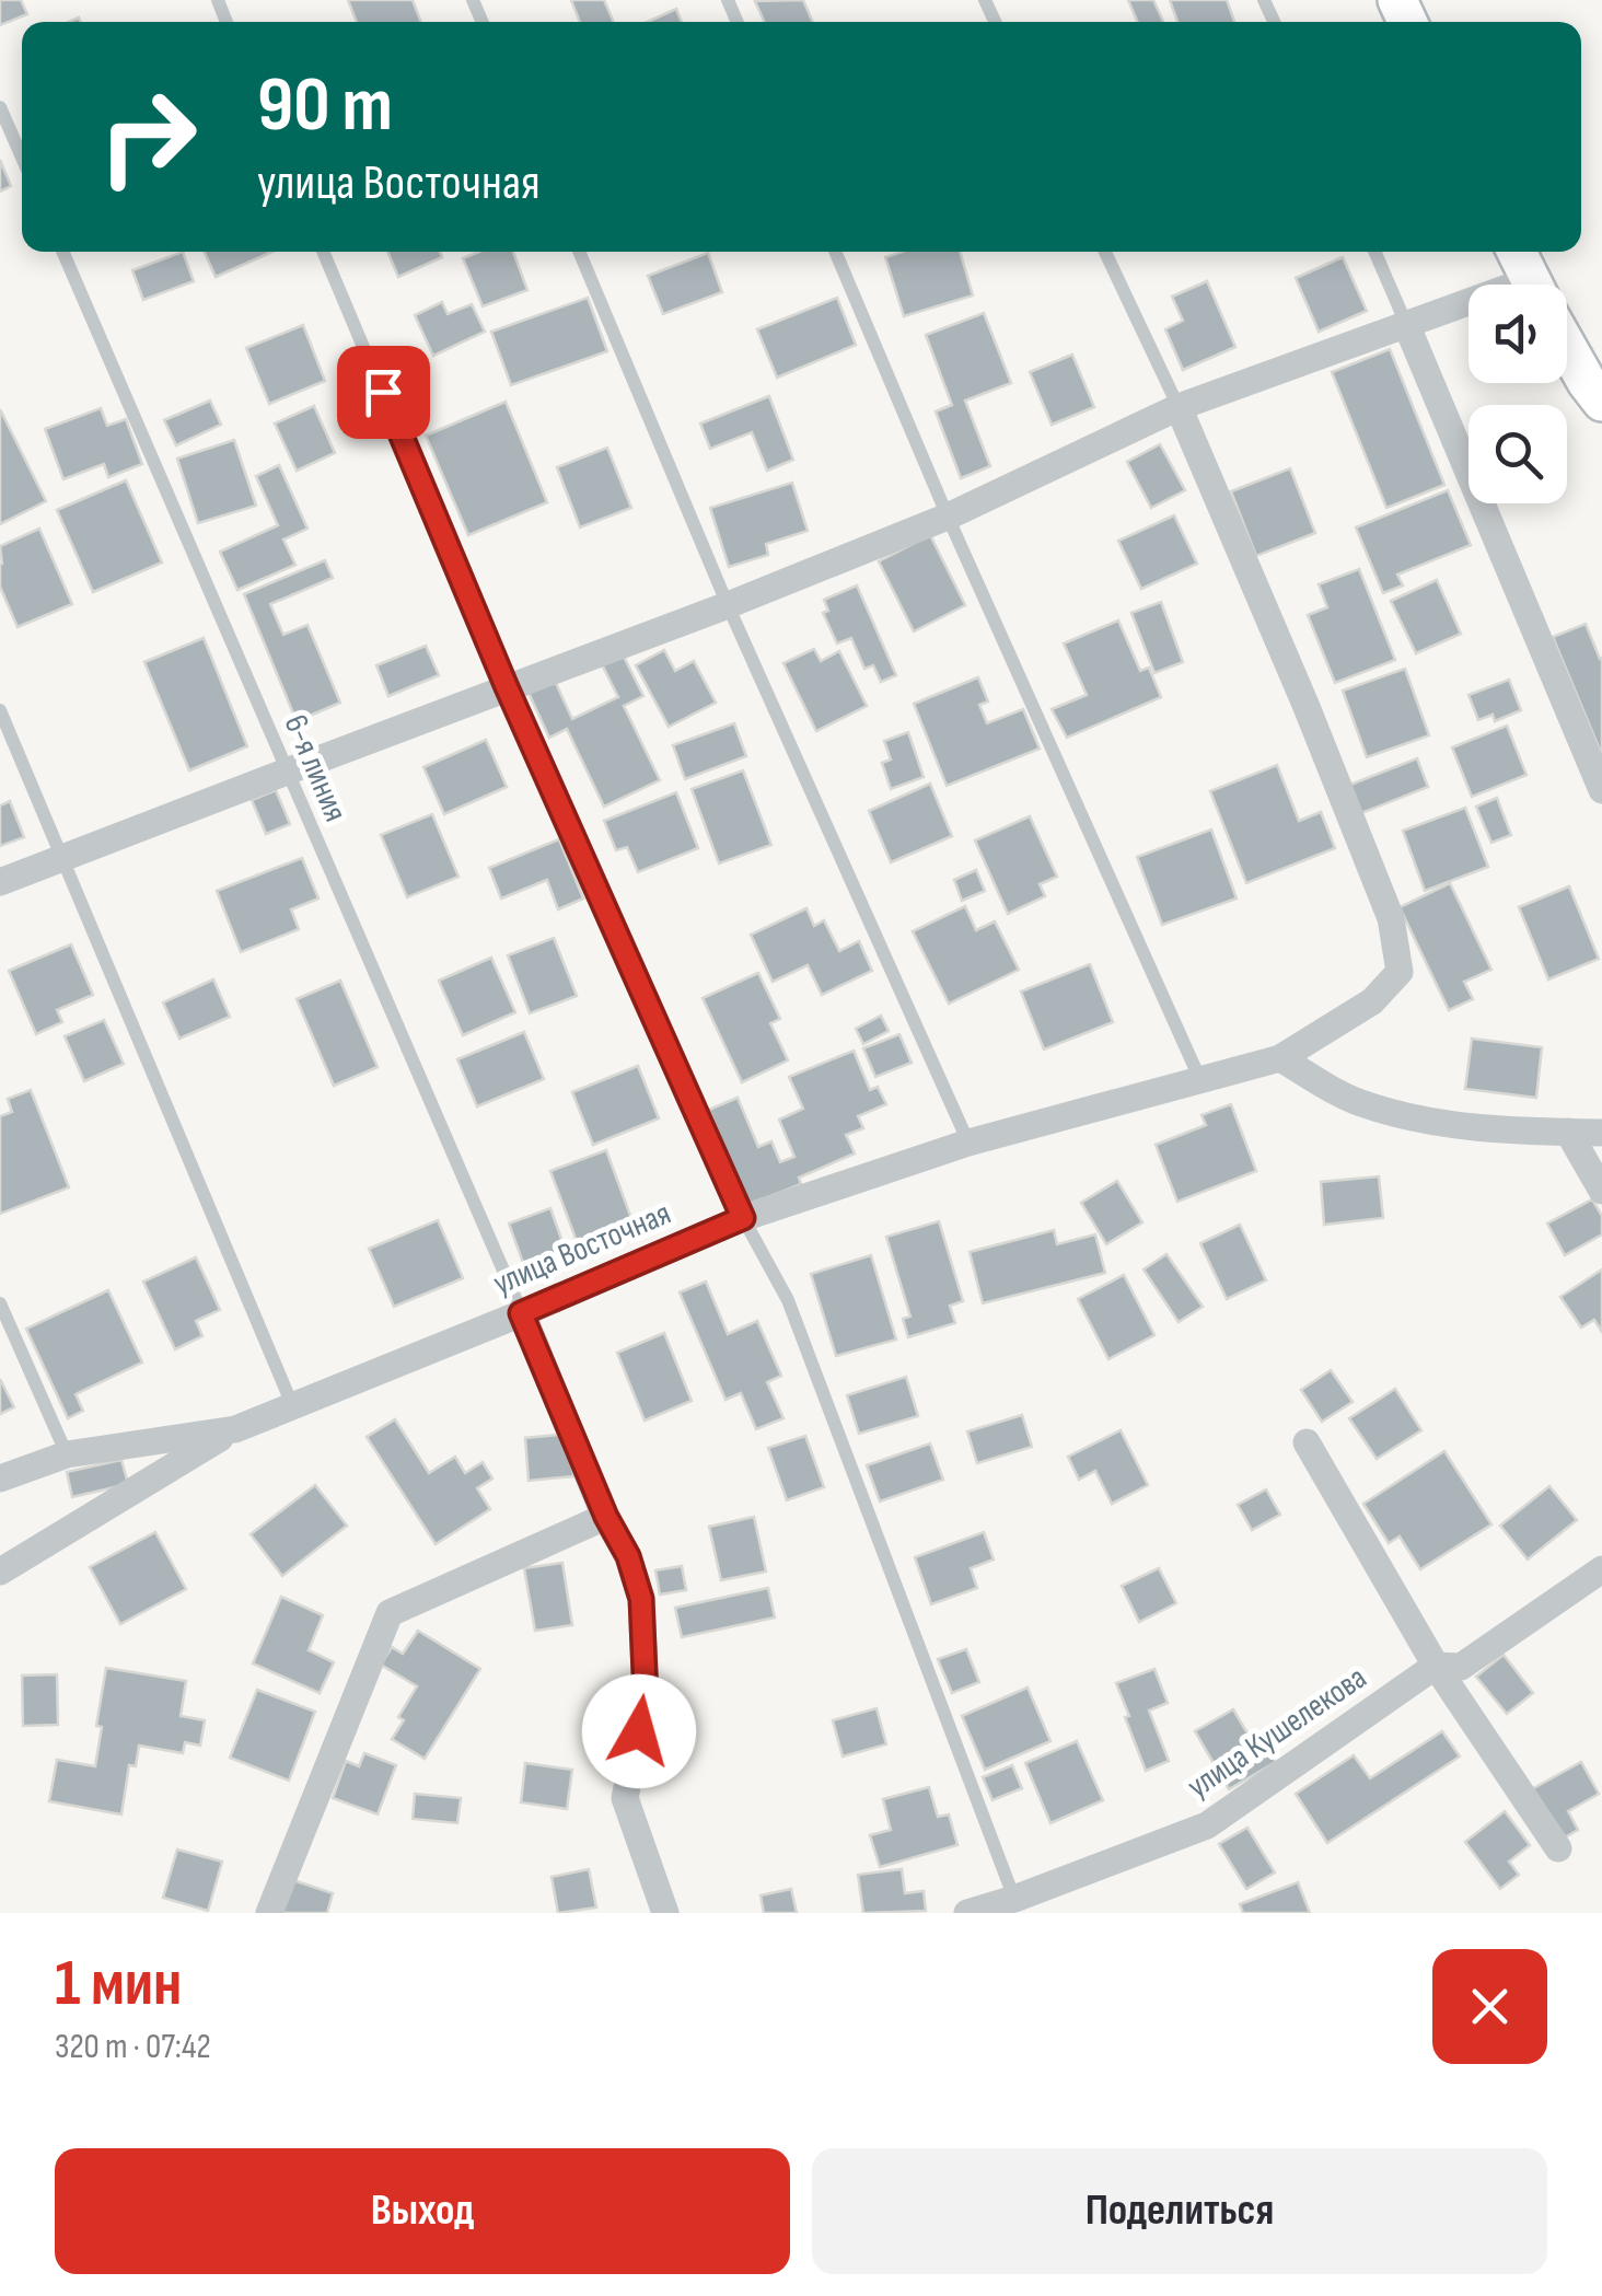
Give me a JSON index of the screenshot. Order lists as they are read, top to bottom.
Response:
{
  "streets": {
    "street": ["улица Восточная", "улица Кушелекова"],
    "lane": ["6-я линия"]
  },
  "crossings": [
    ["6-я линия", "улица Восточная"]
  ],
  "page": {
    "turn": ["90 m", "улица Восточная"],
    "heading": ["1 мин", "320 m · 07:42"],
    "buttons": ["Выход", "Поделиться"]
  }
}
